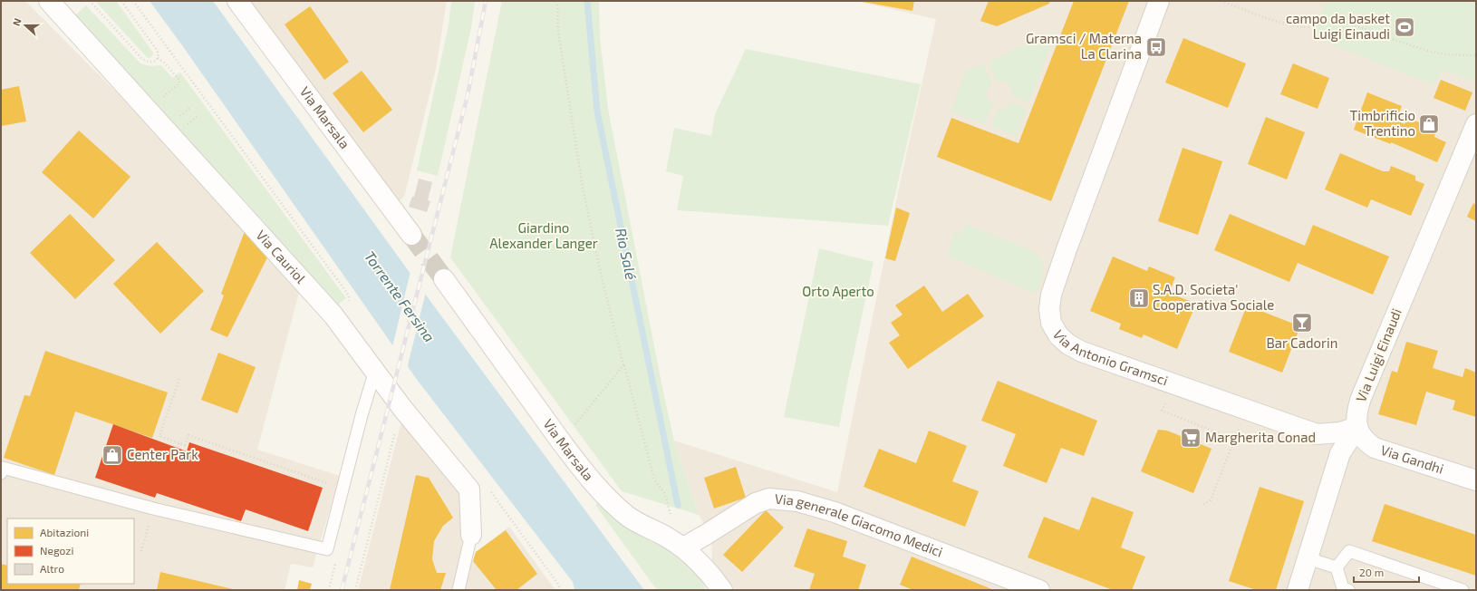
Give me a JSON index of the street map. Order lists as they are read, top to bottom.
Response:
{
  "streets": {
    "street": [
      "Via Marsala",
      "Via Cauriol",
      "Via Antonio Gramsci",
      "Via Luigi Einaudi",
      "Via Gandhi",
      "Via generale Giacomo Medici"
    ]
  },
  "crossings": [
    ["Via Marsala", "Via generale Giacomo Medici"],
    ["Via Antonio Gramsci", "Via Luigi Einaudi"],
    ["Via Antonio Gramsci", "Via Gandhi"],
    ["Via Luigi Einaudi", "Via Gandhi"]
  ],
  "water": ["Rio Salé", "Torrente Fersina"],
  "parks": ["Giardino Alexander Langer", "Orto Aperto"],
  "places": {
    "sports": ["campo da basket Luigi Einaudi"],
    "bus stop": ["Gramsci / Materna La Clarina"],
    "shop": ["Timbrificio Trentino", "Center Park"],
    "building": ["S.A.D. Societa' Cooperativa Sociale"],
    "bar": ["Bar Cadorin"],
    "supermarket": ["Margherita Conad"]
  },
  "legend": ["Abitazioni", "Negozi", "Altro"],
  "scale_bar": "20 m",
  "north": "left"
}
